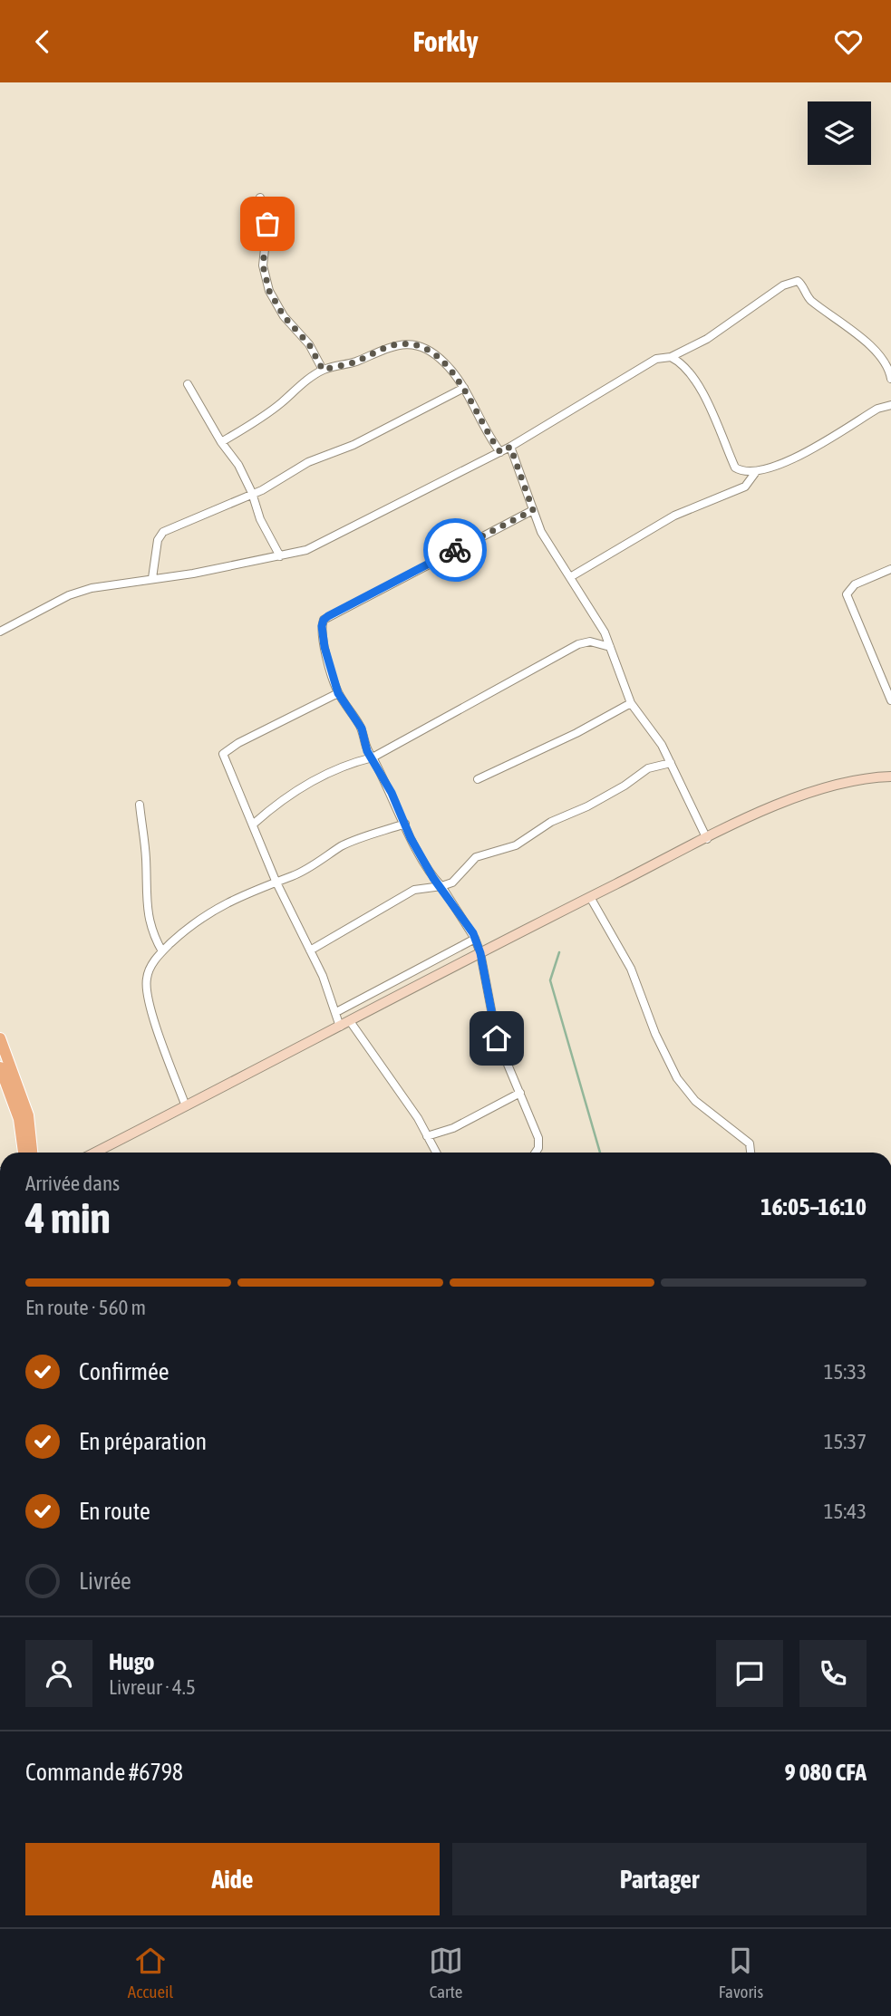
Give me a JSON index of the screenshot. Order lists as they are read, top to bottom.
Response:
{
  "page": {
    "header": "Forkly",
    "heading": ["4 min", "Arrivée dans", "16:05–16:10"],
    "panel": [
      "Hugo",
      "Livreur · 4.5",
      "Commande #6798",
      "9 080 CFA"
    ],
    "bar": "En route · 560 m",
    "list": [
      ["Confirmée", "15:33"],
      ["En préparation", "15:37"],
      ["En route", "15:43"],
      "Livrée"
    ],
    "buttons": ["Aide", "Partager"],
    "tabs": ["Accueil", "Carte", "Favoris"]
  }
}
